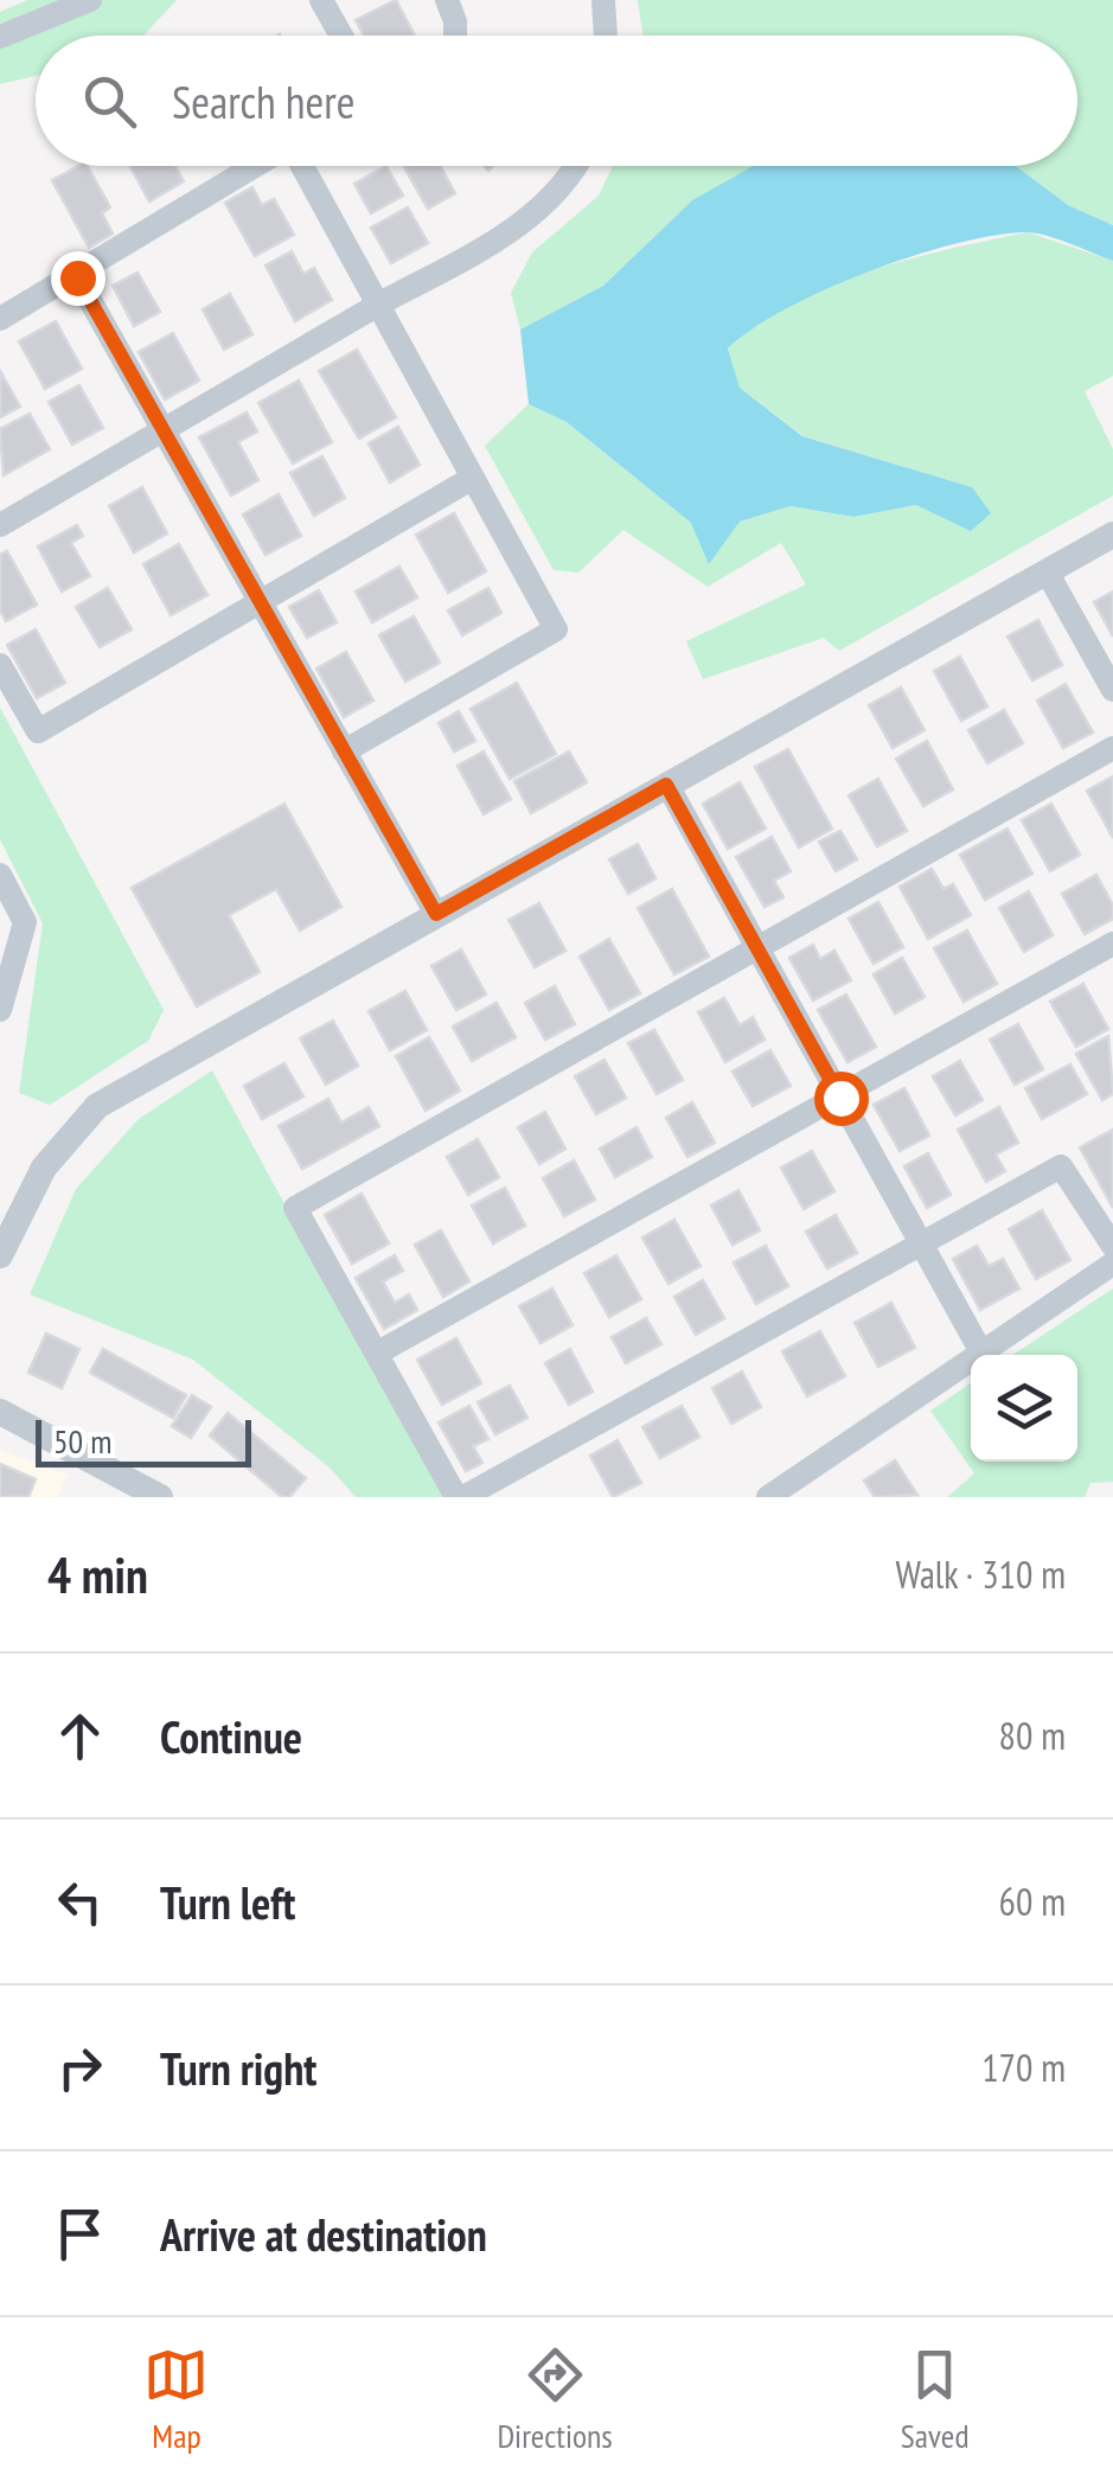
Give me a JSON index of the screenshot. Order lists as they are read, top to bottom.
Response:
{
  "scale_bar": "50 m",
  "page": {
    "search": "Search here",
    "scale": "50 m",
    "heading": ["4 min", "Walk · 310 m"],
    "list": [
      ["Continue", "80 m"],
      ["Turn left", "60 m"],
      ["Turn right", "170 m"],
      "Arrive at destination"
    ],
    "nav": ["Map", "Directions", "Saved"]
  }
}
